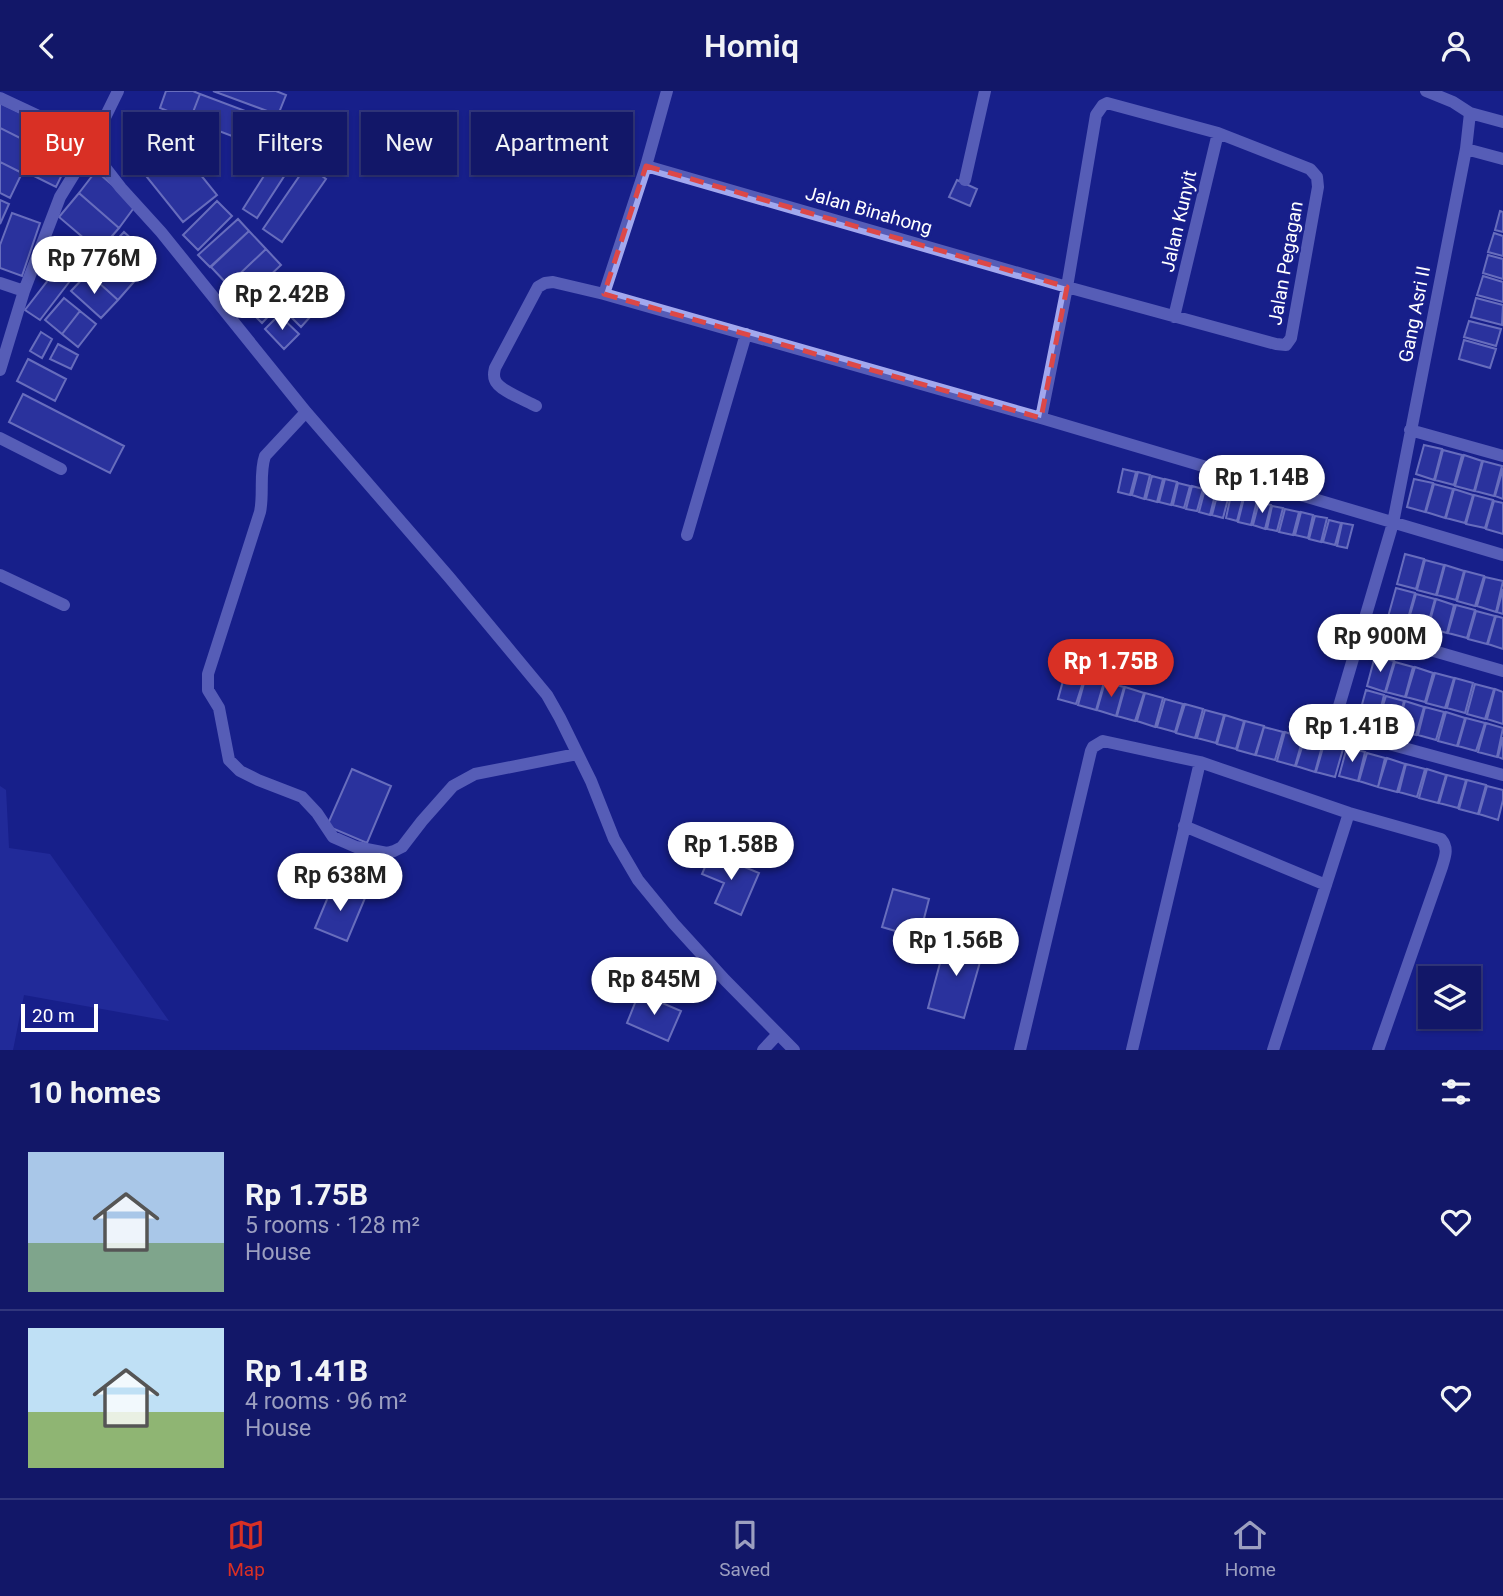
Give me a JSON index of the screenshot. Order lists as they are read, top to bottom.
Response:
{
  "streets": {
    "street": [
      "Jalan Binahong",
      "Jalan Kunyit",
      "Jalan Pegagan",
      "Gang Asri II"
    ]
  },
  "crossings": [
    ["Jalan Binahong", "Jalan Kunyit"],
    ["Jalan Binahong", "Jalan Pegagan"],
    ["Jalan Kunyit", "Jalan Pegagan"]
  ],
  "scale_bar": "20 m",
  "page": {
    "header": "Homiq",
    "chip": [
      "Buy",
      "Rent",
      "Filters",
      "New",
      "Apartment"
    ],
    "price": [
      "Rp 776M",
      "Rp 2.42B",
      "Rp 1.14B",
      "Rp 900M",
      "Rp 1.75B",
      "Rp 1.41B",
      "Rp 1.58B",
      "Rp 638M",
      "Rp 1.56B",
      "Rp 845M"
    ],
    "scale": "20 m",
    "heading": "10 homes",
    "list": [
      {
        "name": "Rp 1.75B",
        "note": "5 rooms · 128 m² · House"
      },
      {
        "name": "Rp 1.41B",
        "note": "4 rooms · 96 m² · House"
      }
    ],
    "tabs": ["Map", "Saved", "Home"]
  }
}
